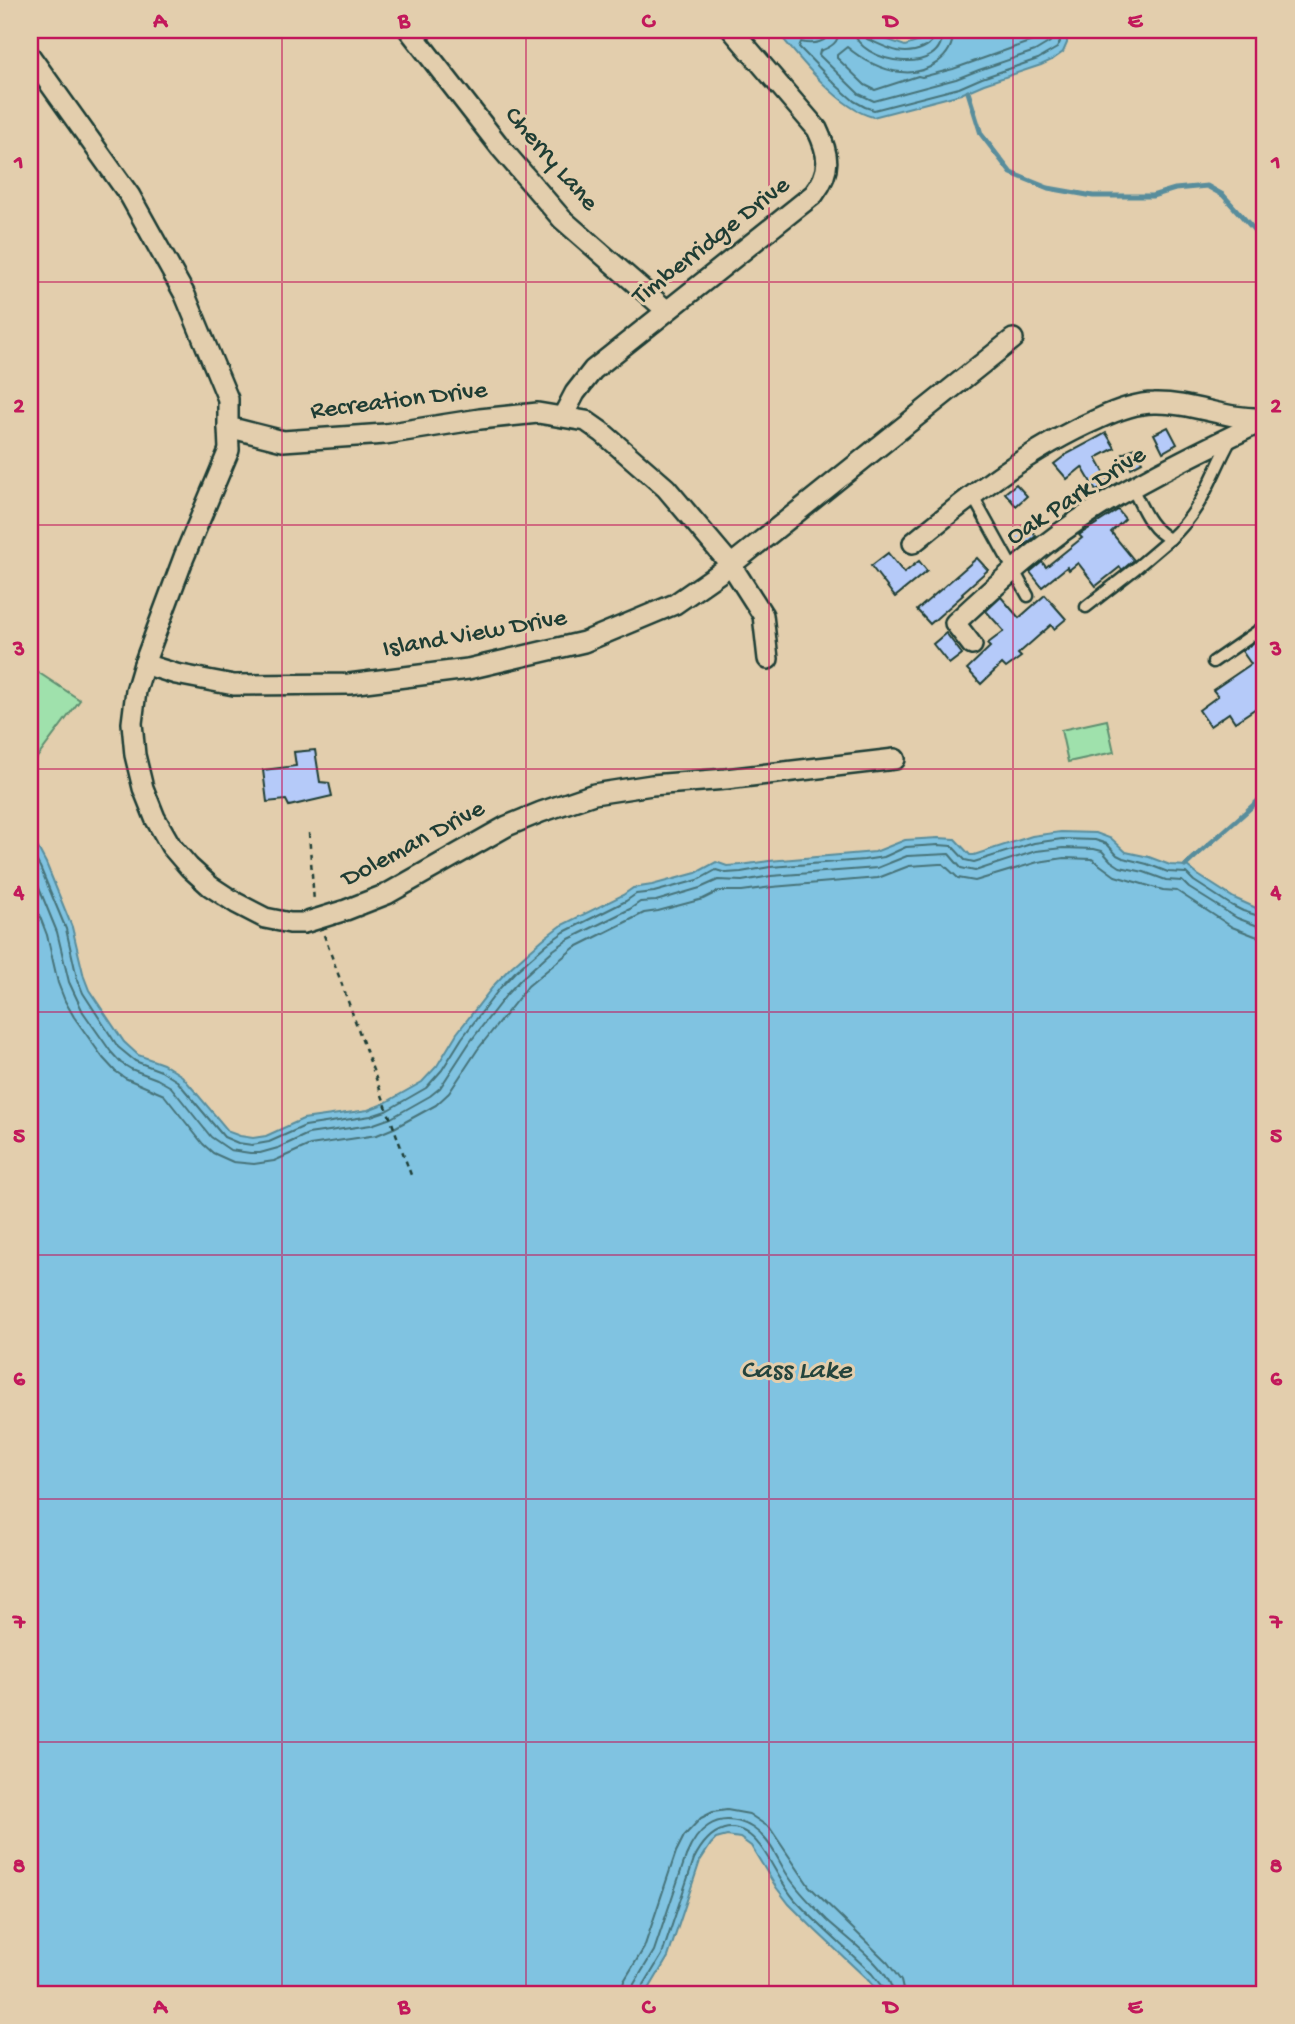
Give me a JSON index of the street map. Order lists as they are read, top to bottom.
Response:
{
  "streets": {
    "street": [
      "Cherry Lane",
      "Timberridge Drive",
      "Recreation Drive",
      "Oak Park Drive",
      "Island View Drive",
      "Doleman Drive"
    ]
  },
  "crossings": [
    ["Cherry Lane", "Timberridge Drive"],
    ["Timberridge Drive", "Recreation Drive"],
    ["Recreation Drive", "Island View Drive"],
    ["Recreation Drive", "Doleman Drive"],
    ["Island View Drive", "Doleman Drive"]
  ],
  "water": ["Cass Lake"],
  "grid": {
    "columns": [
      "A",
      "B",
      "C",
      "D",
      "E"
    ],
    "rows": [
      "1",
      "2",
      "3",
      "4",
      "5",
      "6",
      "7",
      "8"
    ]
  }
}
